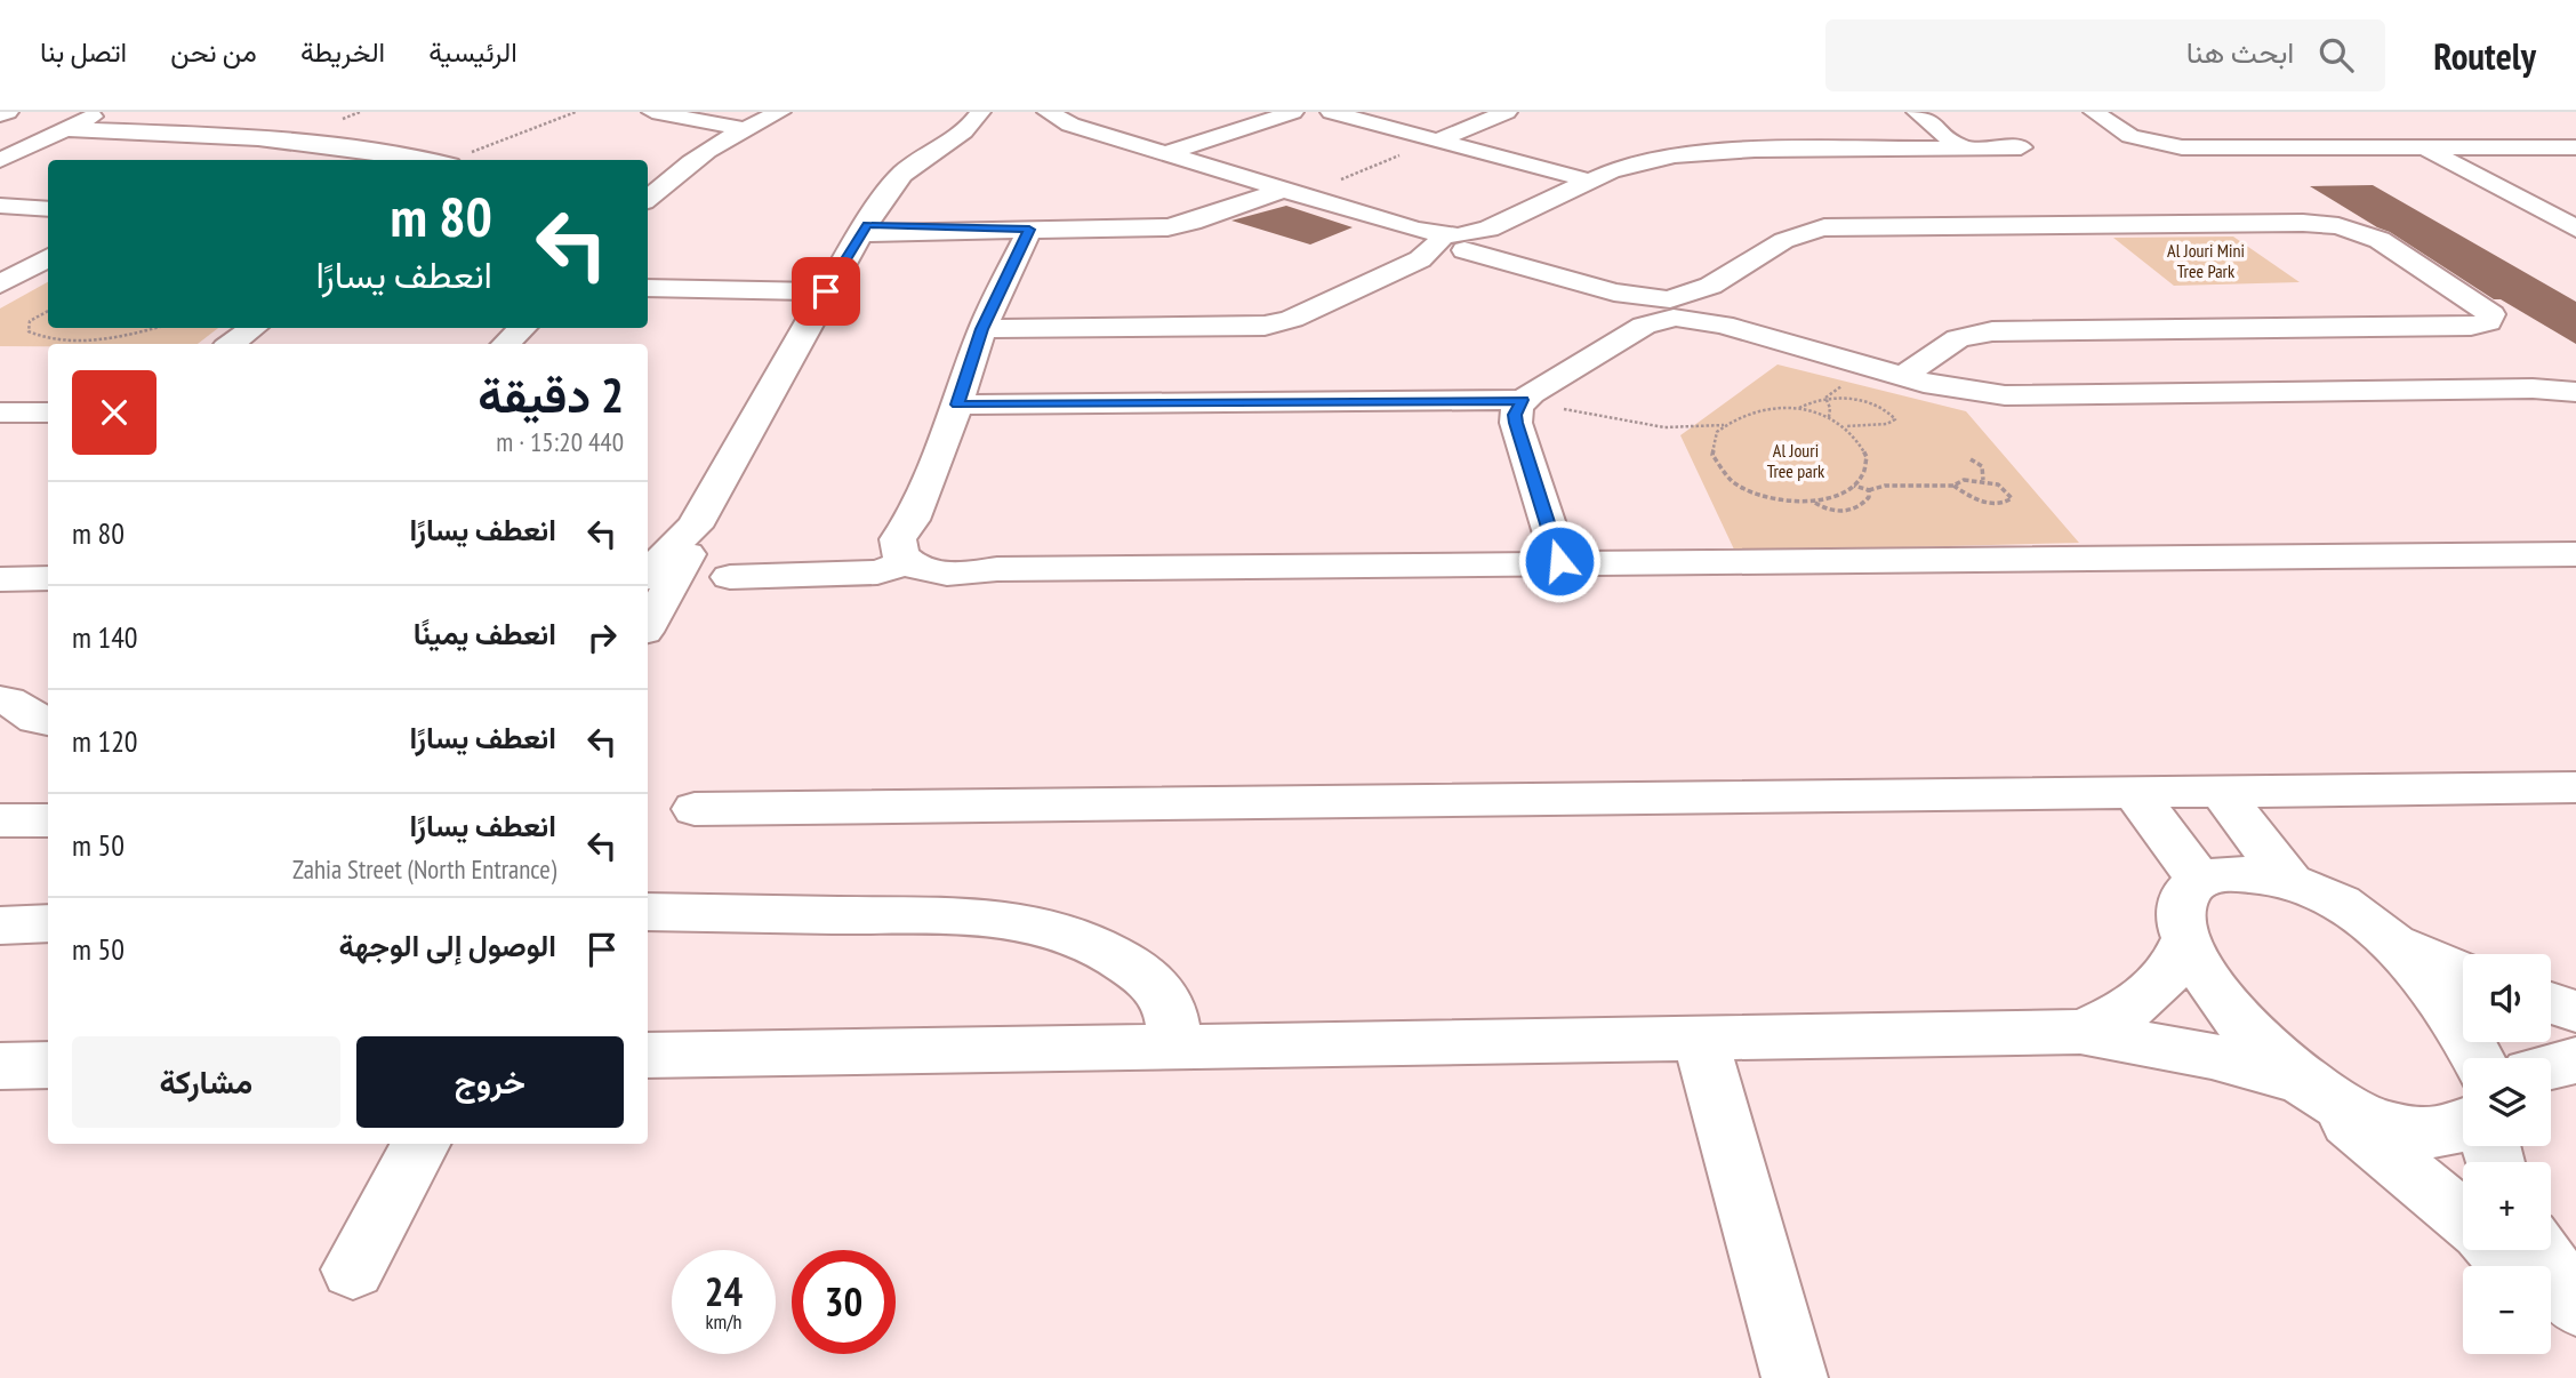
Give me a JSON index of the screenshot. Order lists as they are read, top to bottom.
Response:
{
  "parks": ["Al Jouri Mini Tree Park", "Al Jouri Tree park"],
  "page": {
    "header": "Routely",
    "search": "ابحث هنا",
    "nav": [
      "الرئيسية",
      "الخريطة",
      "من نحن",
      "اتصل بنا"
    ],
    "turn": ["80 m", "انعطف يسارًا"],
    "heading": ["2 دقيقة", "440 m · 15:20"],
    "list": [
      {
        "name": "انعطف يسارًا",
        "value": "80 m"
      },
      {
        "name": "انعطف يمينًا",
        "value": "140 m"
      },
      {
        "name": "انعطف يسارًا",
        "value": "120 m"
      },
      {
        "name": "انعطف يسارًا",
        "note": "Zahia Street (North Entrance)",
        "value": "50 m"
      },
      {
        "name": "الوصول إلى الوجهة",
        "value": "50 m"
      }
    ],
    "map_buttons": ["+", "−"],
    "buttons": ["خروج", "مشاركة"],
    "speed": "24 km/h",
    "limit": "30"
  }
}
